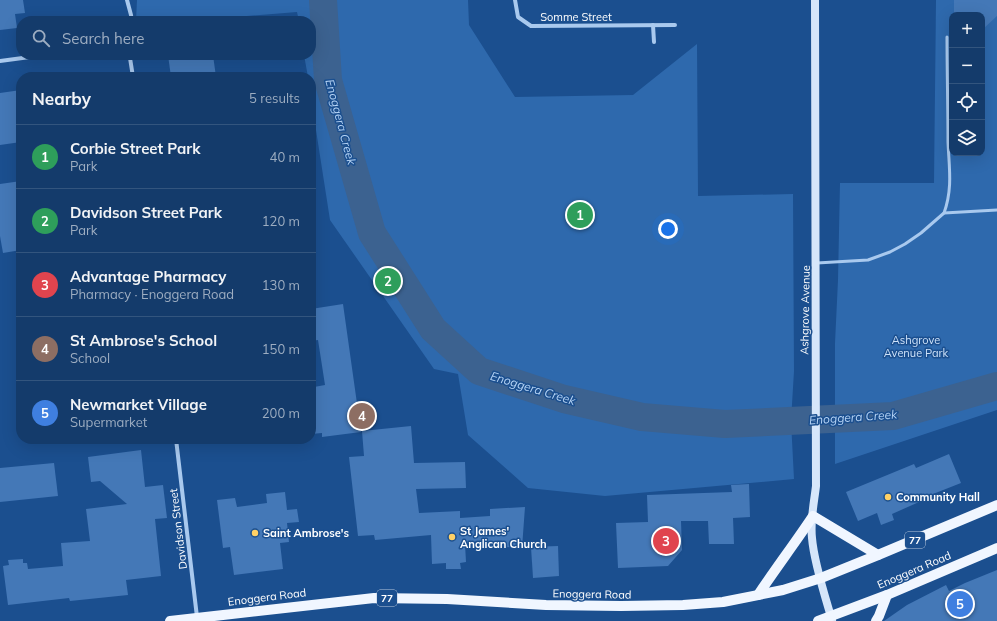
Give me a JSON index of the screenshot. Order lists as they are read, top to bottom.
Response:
{
  "streets": {
    "main road": ["Ashgrove Avenue", "77", "Enoggera Road"],
    "street": ["Somme Street", "Davidson Street"]
  },
  "crossings": [
    ["Ashgrove Avenue", "Enoggera Road"],
    ["Davidson Street", "Enoggera Road"]
  ],
  "water": ["Enoggera Creek"],
  "parks": ["Ashgrove Avenue Park"],
  "places": ["Community Hall", "Saint Ambrose's", "St James' Anglican Church"],
  "page": {
    "map_buttons": ["+", "−"],
    "search": "Search here",
    "heading": ["Nearby", "5 results"],
    "list": [
      {
        "mark": "1",
        "name": "Corbie Street Park",
        "note": "Park",
        "value": "40 m"
      },
      {
        "mark": "2",
        "name": "Davidson Street Park",
        "note": "Park",
        "value": "120 m"
      },
      {
        "mark": "3",
        "name": "Advantage Pharmacy",
        "note": "Pharmacy · Enoggera Road",
        "value": "130 m"
      },
      {
        "mark": "4",
        "name": "St Ambrose's School",
        "note": "School",
        "value": "150 m"
      },
      {
        "mark": "5",
        "name": "Newmarket Village",
        "note": "Supermarket",
        "value": "200 m"
      }
    ],
    "pins": [
      "1",
      "2",
      "4",
      "3",
      "5"
    ]
  }
}
